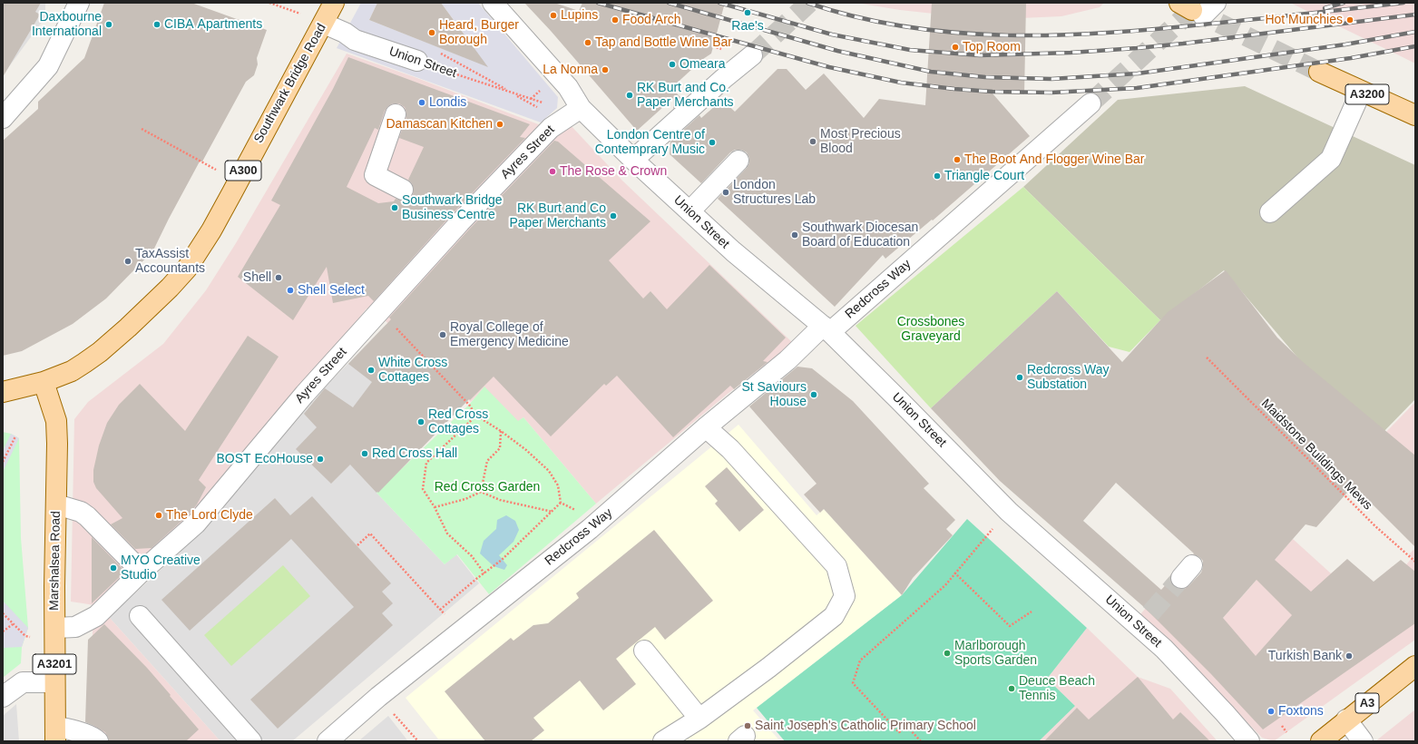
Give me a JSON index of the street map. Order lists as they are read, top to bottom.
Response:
{
  "streets": {
    "main road": [
      "Southwark Bridge Road",
      "A3200",
      "A300",
      "Marshalsea Road",
      "A3201",
      "A3"
    ],
    "street": ["Union Street", "Ayres Street", "Redcross Way"],
    "path": ["Maidstone Buildings Mews"]
  },
  "crossings": [
    ["Union Street", "Southwark Bridge Road"],
    ["Union Street", "Ayres Street"],
    ["Union Street", "Redcross Way"],
    ["Southwark Bridge Road", "Marshalsea Road"],
    ["Ayres Street", "Marshalsea Road"]
  ],
  "parks": ["Crossbones Graveyard", "Red Cross Garden"],
  "places": [
    "Rae's",
    "Lupins",
    "Food Arch",
    "Hot Munchies",
    "Daxbourne International",
    "CIBA Apartments",
    "Heard, Burger Borough",
    "Tap and Bottle Wine Bar",
    "Top Room",
    "Omeara",
    "La Nonna",
    "RK Burt and Co. Paper Merchants",
    "Londis",
    "Damascan Kitchen",
    "Most Precious Blood",
    "London Centre of Contemprary Music",
    "The Boot And Flogger Wine Bar",
    "The Rose & Crown",
    "Triangle Court",
    "London Structures Lab",
    "Southwark Bridge Business Centre",
    "RK Burt and Co Paper Merchants",
    "Southwark Diocesan Board of Education",
    "TaxAssist Accountants",
    "Shell",
    "Shell Select",
    "Royal College of Emergency Medicine",
    "White Cross Cottages",
    "Redcross Way Substation",
    "St Saviours House",
    "Red Cross Cottages",
    "Red Cross Hall",
    "BOST EcoHouse",
    "The Lord Clyde",
    "MYO Creative Studio",
    "Marlborough Sports Garden",
    "Turkish Bank",
    "Deuce Beach Tennis",
    "Foxtons",
    "Saint Joseph's Catholic Primary School"
  ]
}
